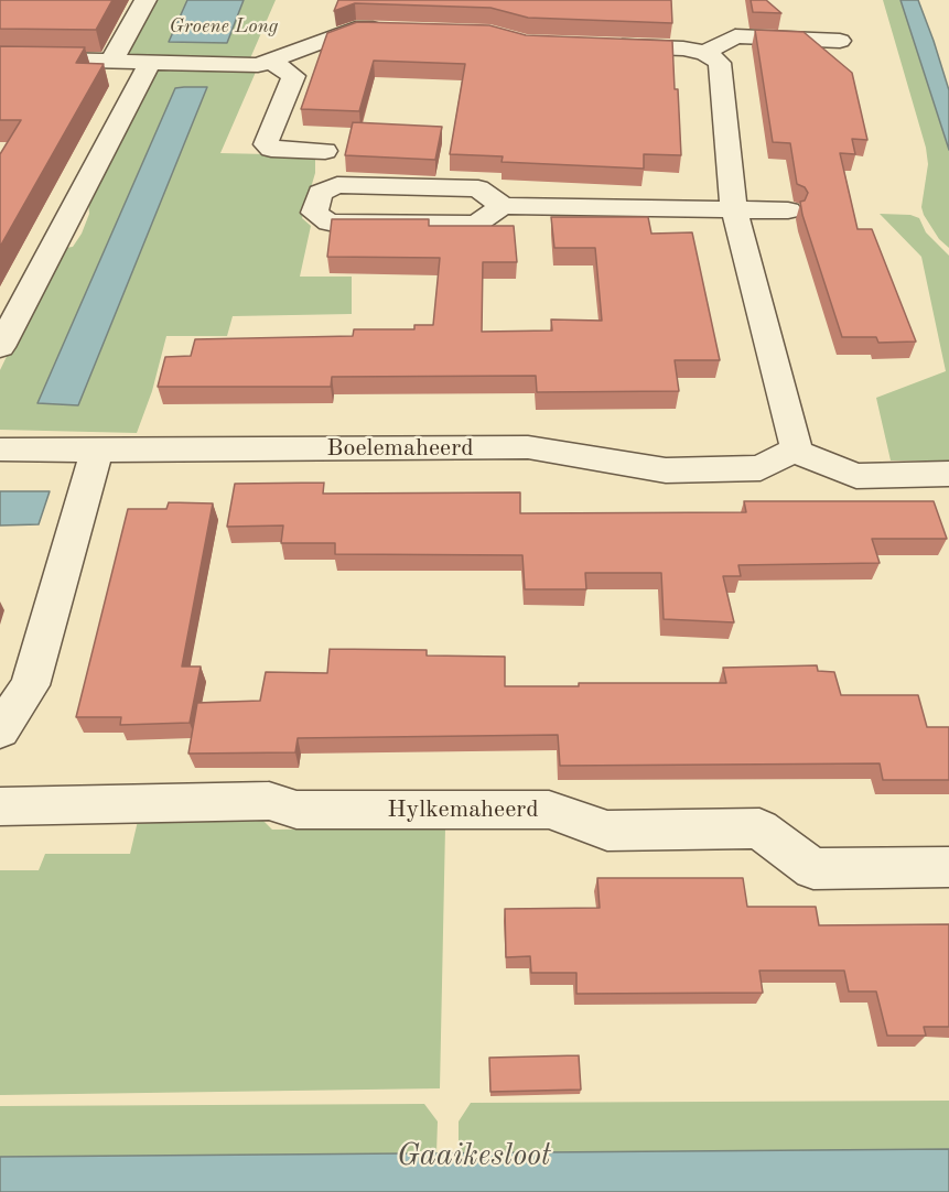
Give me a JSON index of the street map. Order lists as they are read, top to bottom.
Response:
{
  "streets": {
    "street": ["Boelemaheerd", "Hylkemaheerd"]
  },
  "water": ["Gaaikesloot"],
  "parks": ["Groene Long"]
}
